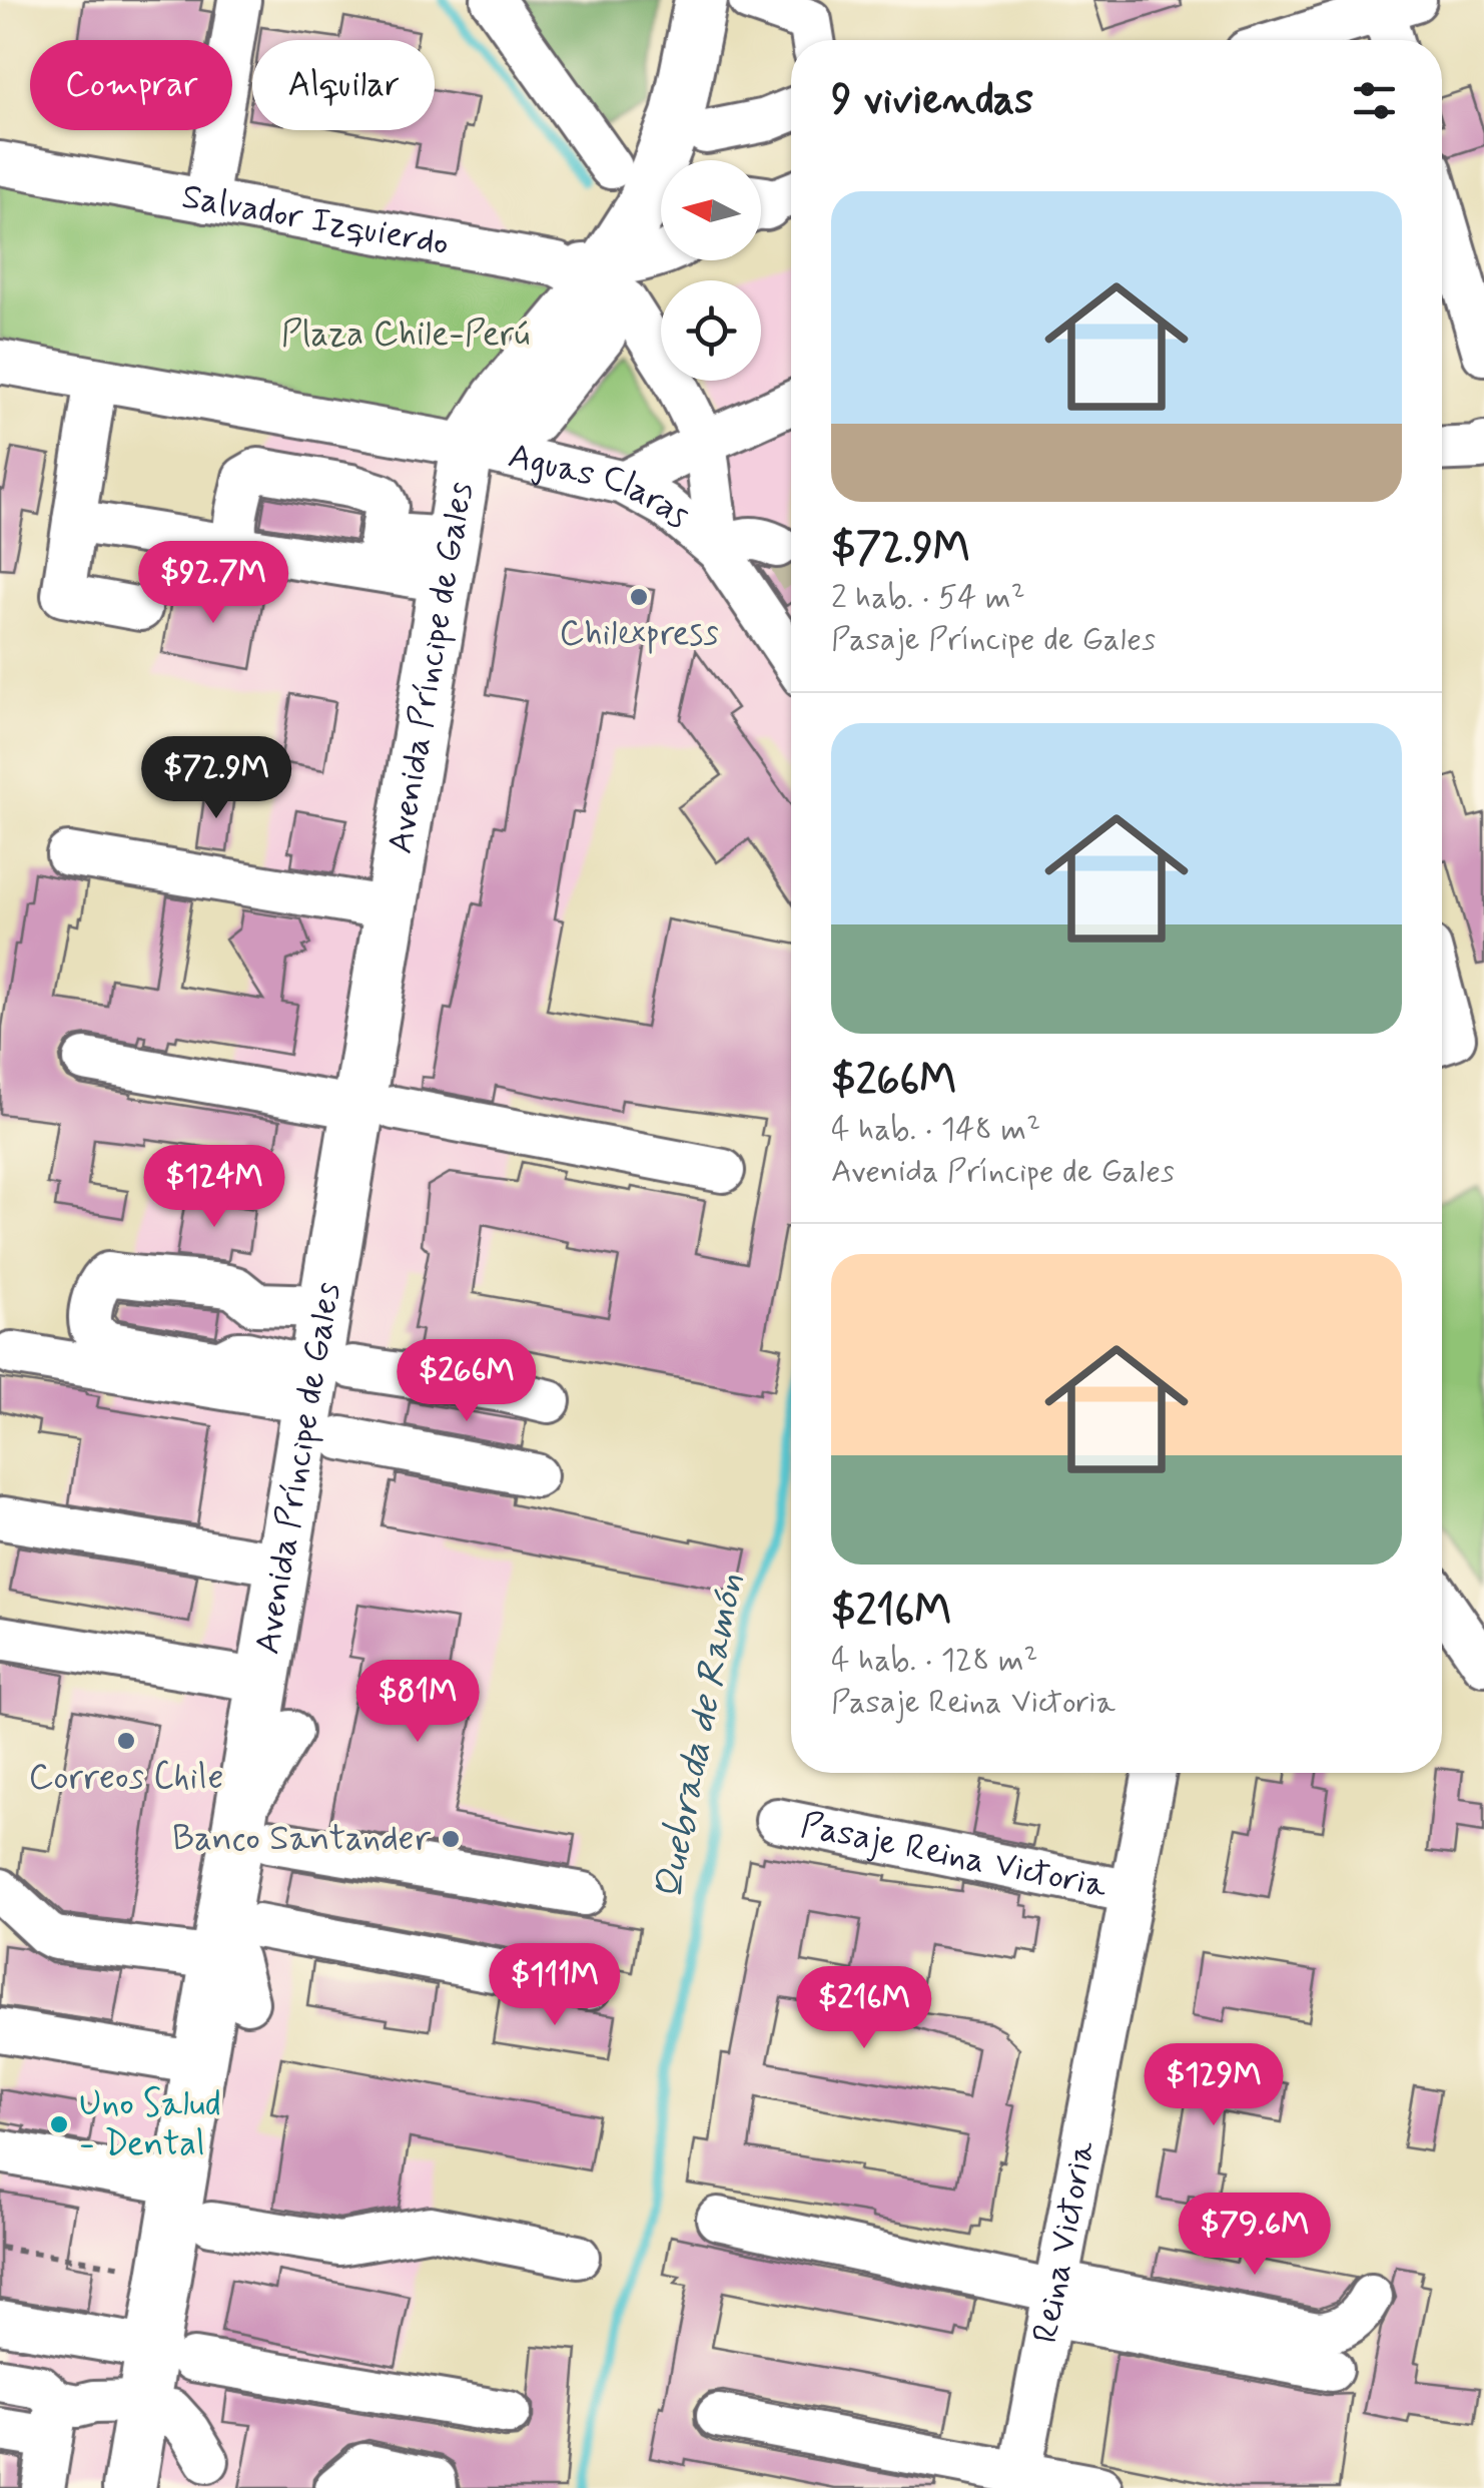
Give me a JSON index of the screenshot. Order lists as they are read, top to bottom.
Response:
{
  "streets": {
    "main road": ["Avenida Príncipe de Gales"],
    "street": [
      "Salvador Izquierdo",
      "Aguas Claras",
      "Pasaje Reina Victoria",
      "Reina Victoria"
    ]
  },
  "crossings": [
    ["Salvador Izquierdo", "Aguas Claras"],
    ["Salvador Izquierdo", "Avenida Príncipe de Gales"],
    ["Aguas Claras", "Avenida Príncipe de Gales"],
    ["Pasaje Reina Victoria", "Reina Victoria"]
  ],
  "water": ["Quebrada de Ramón"],
  "parks": ["Plaza Chile-Perú"],
  "places": [
    "Chilexpress",
    "Correos Chile",
    "Banco Santander",
    "Uno Salud - Dental"
  ],
  "north": "left",
  "page": {
    "chip": ["Comprar", "Alquilar"],
    "heading": "9 viviendas",
    "list": [
      {
        "name": "$72.9M",
        "note": "2 hab. · 54 m² · Pasaje Príncipe de Gales"
      },
      {
        "name": "$266M",
        "note": "4 hab. · 148 m² · Avenida Príncipe de Gales"
      },
      {
        "name": "$216M",
        "note": "4 hab. · 128 m² · Pasaje Reina Victoria"
      }
    ],
    "price": [
      "$92.7M",
      "$72.9M",
      "$124M",
      "$266M",
      "$81M",
      "$111M",
      "$216M",
      "$129M",
      "$79.6M"
    ]
  }
}
